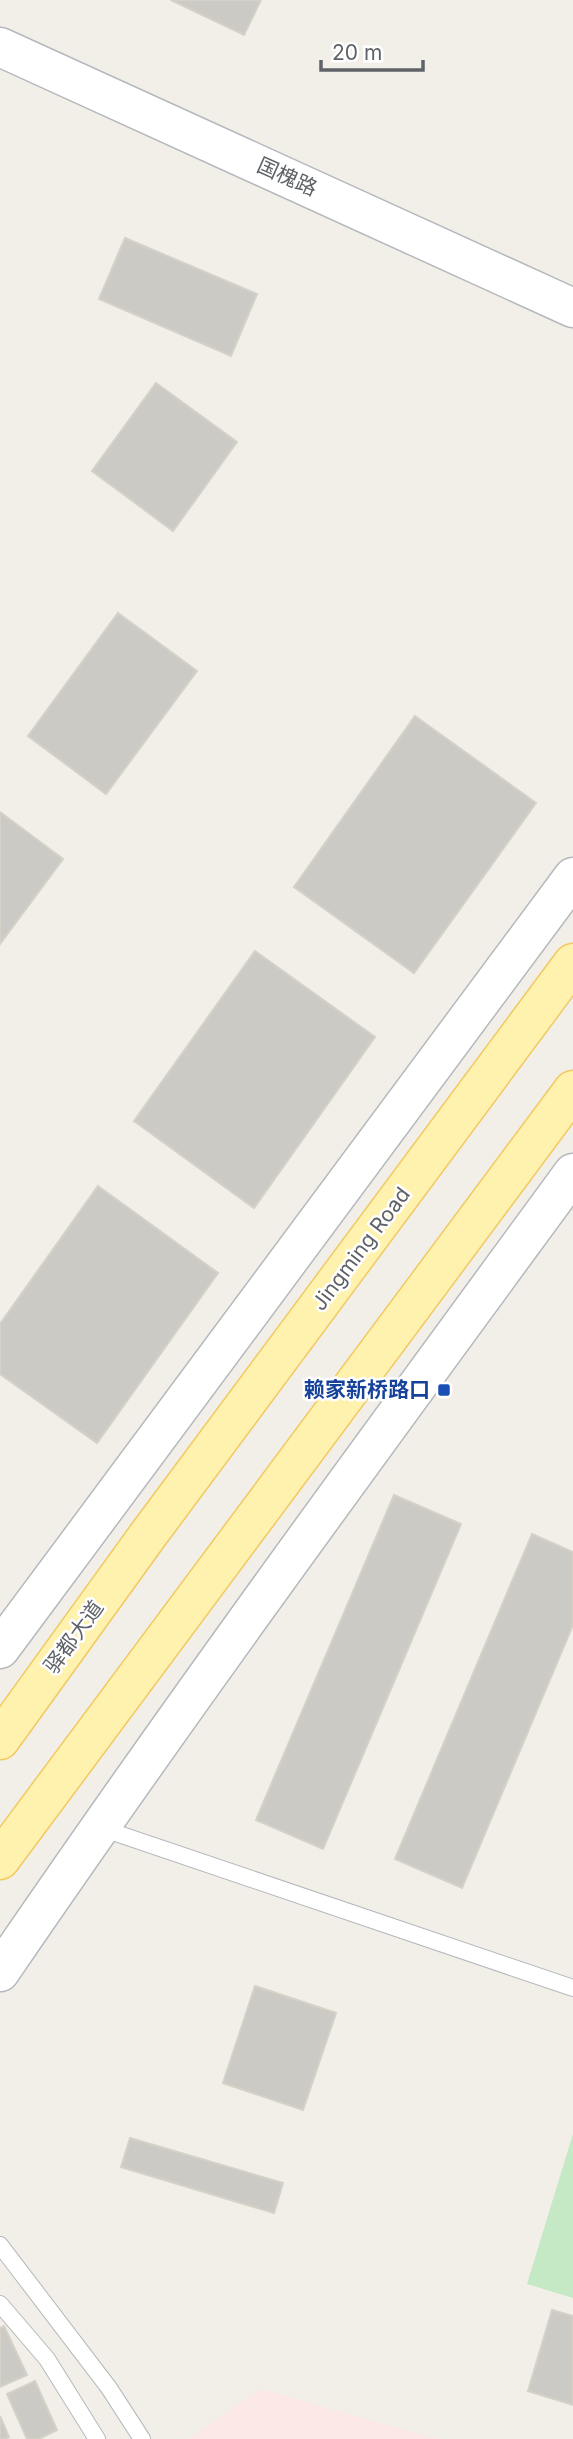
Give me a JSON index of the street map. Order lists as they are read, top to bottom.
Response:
{
  "streets": {
    "main road": ["Jingming Road", "驿都大道"],
    "street": ["国槐路"]
  },
  "crossings": [
    ["Jingming Road", "驿都大道"]
  ],
  "places": {
    "transit": ["赖家新桥路口"]
  },
  "scale_bar": "20 m"
}
